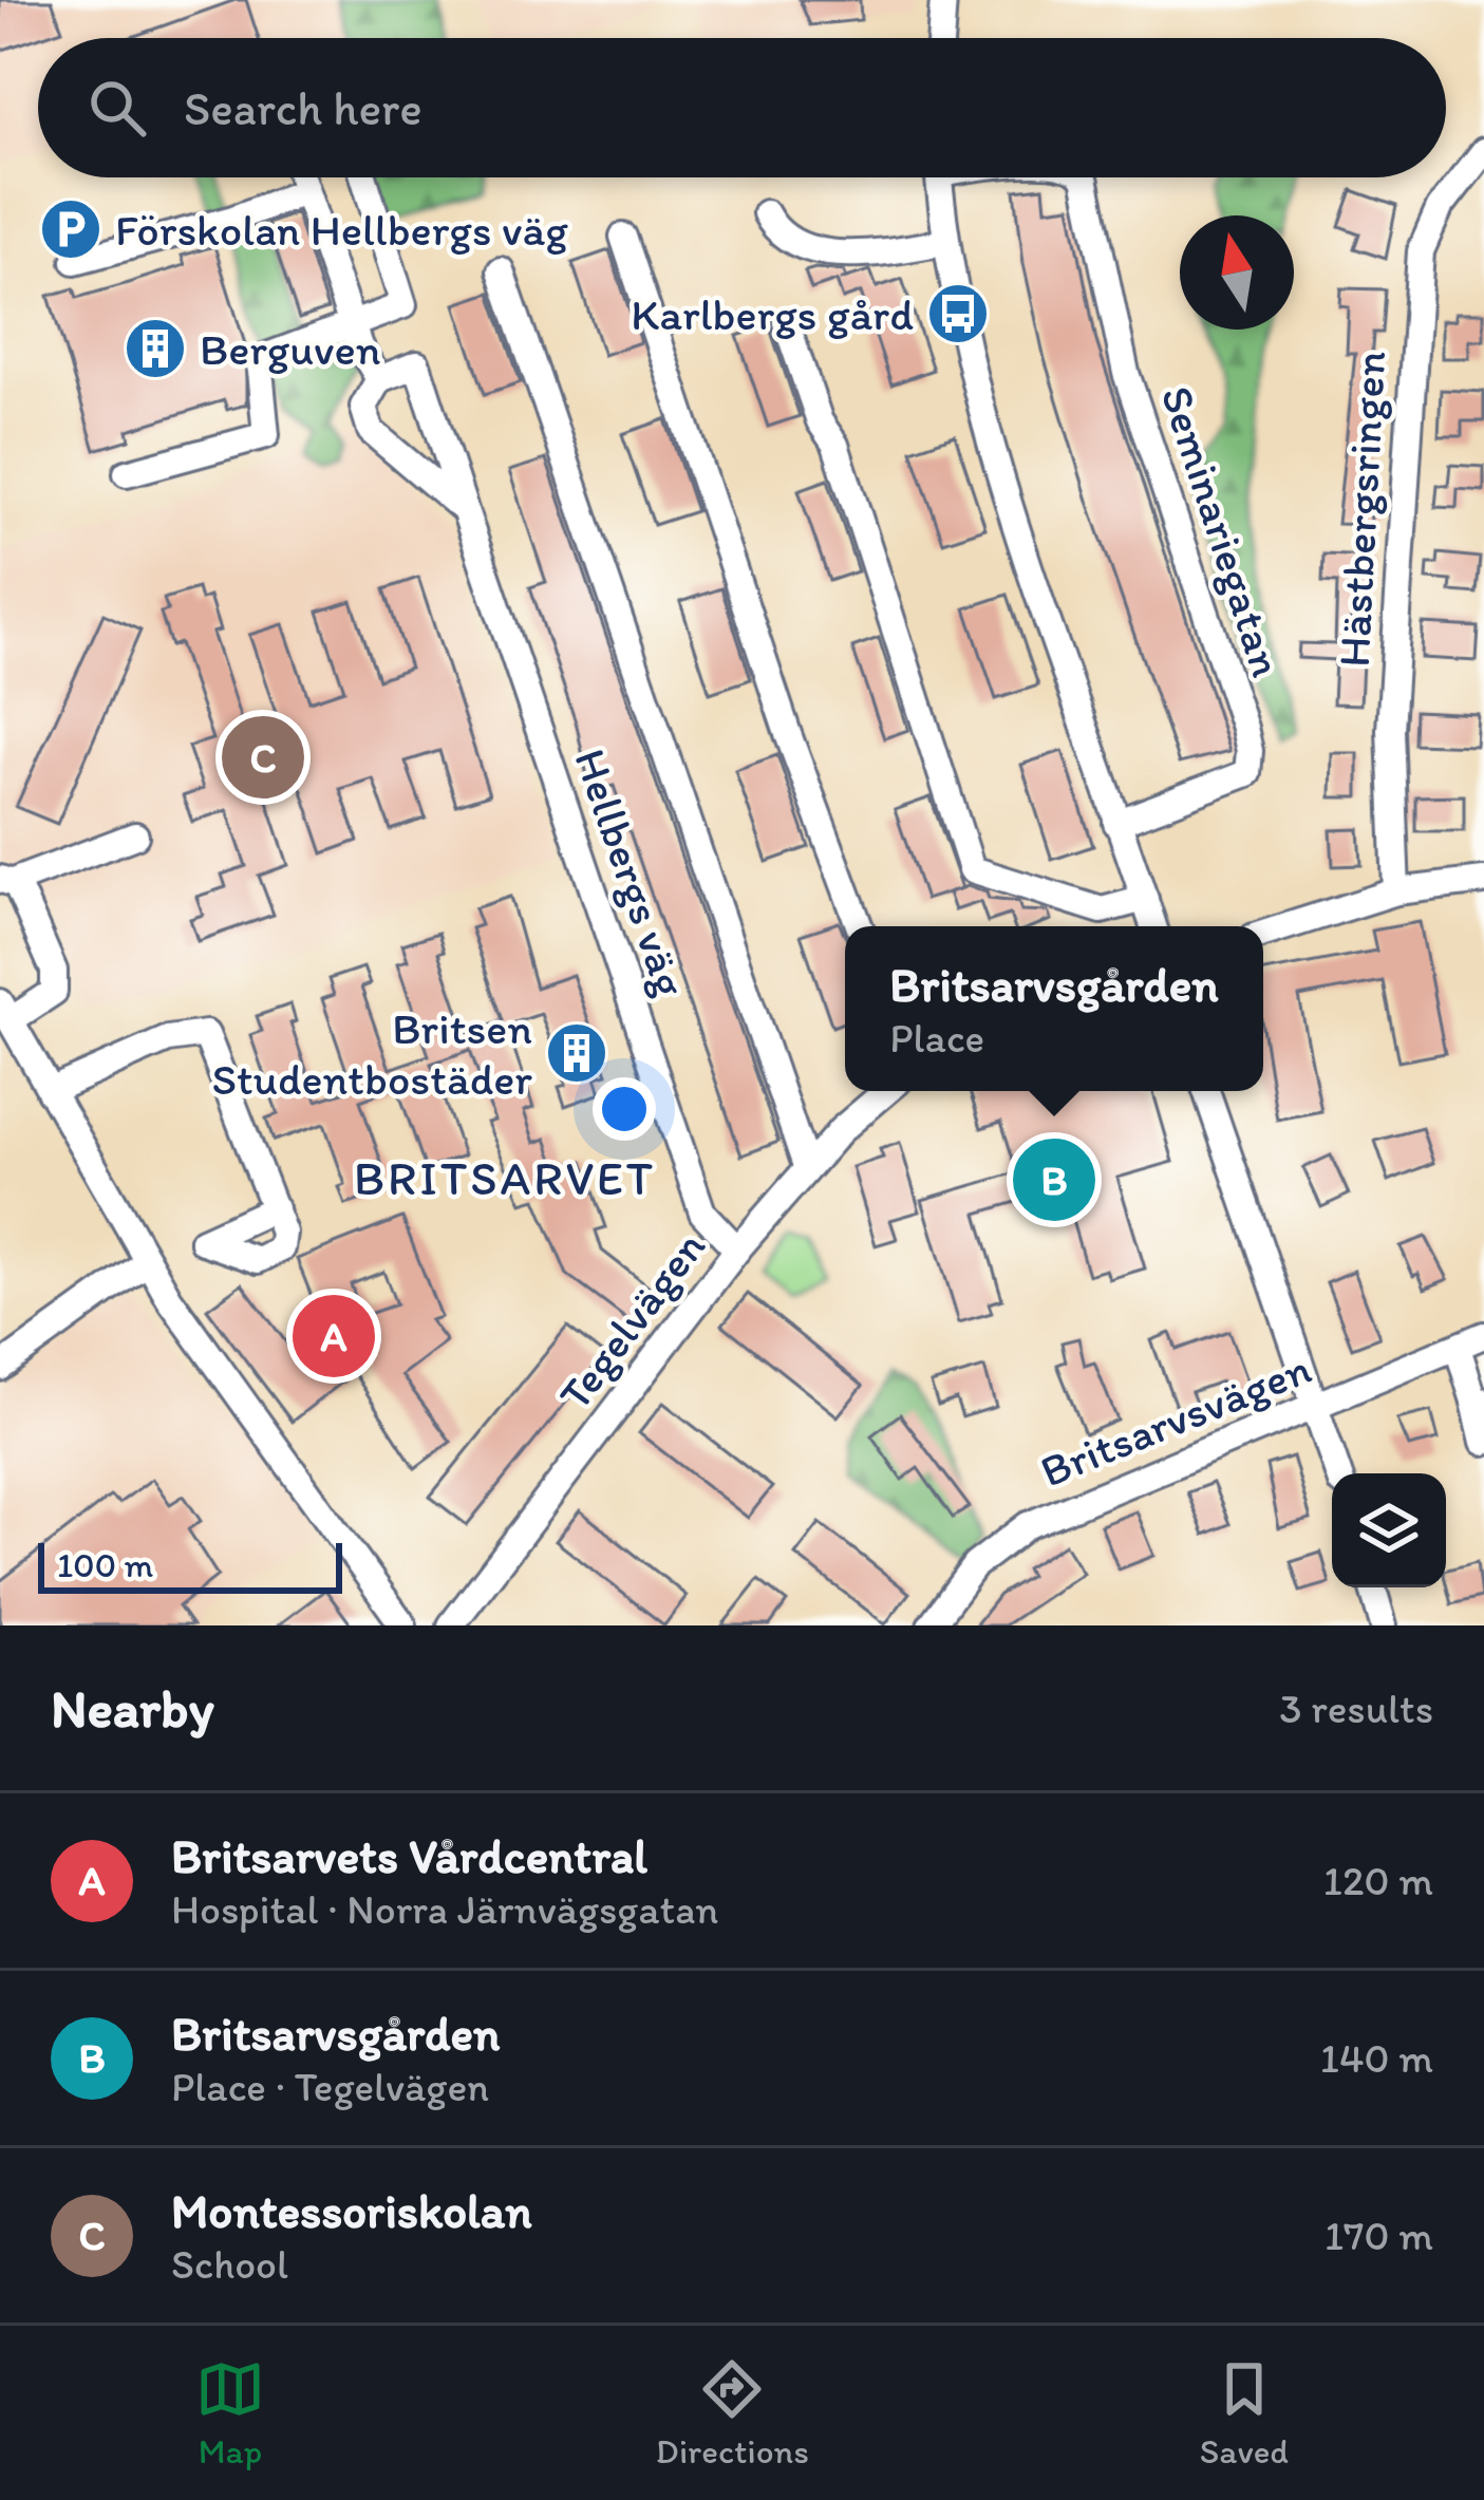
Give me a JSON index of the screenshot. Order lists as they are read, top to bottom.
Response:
{
  "streets": {
    "street": [
      "Hästbergsringen",
      "Seminariegatan",
      "Hellbergs väg",
      "Tegelvägen",
      "Britsarvsvägen"
    ]
  },
  "crossings": [
    ["Hellbergs väg", "Tegelvägen"]
  ],
  "districts": ["BRITSARVET"],
  "places": {
    "parking": ["Förskolan Hellbergs väg"],
    "bus stop": ["Karlbergs gård"],
    "building": ["Berguven", "Britsen Studentbostäder"]
  },
  "scale_bar": "100 m",
  "north": "top",
  "page": {
    "search": "Search here",
    "pins": ["C", "B", "A"],
    "popup": ["Britsarvsgården", "Place"],
    "scale": "100 m",
    "heading": ["Nearby", "3 results"],
    "list": [
      {
        "mark": "A",
        "name": "Britsarvets Vårdcentral",
        "note": "Hospital · Norra Järnvägsgatan",
        "value": "120 m"
      },
      {
        "mark": "B",
        "name": "Britsarvsgården",
        "note": "Place · Tegelvägen",
        "value": "140 m"
      },
      {
        "mark": "C",
        "name": "Montessoriskolan",
        "note": "School",
        "value": "170 m"
      }
    ],
    "nav": ["Map", "Directions", "Saved"]
  }
}
